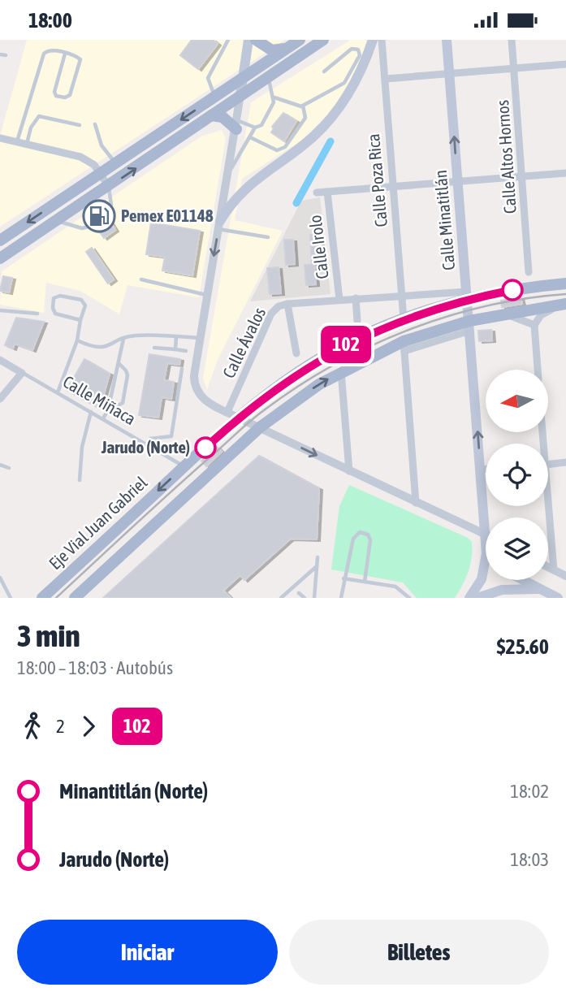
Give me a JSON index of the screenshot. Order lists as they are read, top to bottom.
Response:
{
  "streets": {
    "main road": ["Calle Minatitlán", "Eje Vial Juan Gabriel"],
    "street": [
      "Calle Altos Hornos",
      "Calle Poza Rica",
      "Calle Irolo",
      "Calle Ávalos",
      "Calle Miñaca"
    ]
  },
  "crossings": [
    ["Calle Poza Rica", "Calle Ávalos"],
    ["Calle Poza Rica", "Eje Vial Juan Gabriel"],
    ["Calle Minatitlán", "Calle Ávalos"],
    ["Calle Minatitlán", "Eje Vial Juan Gabriel"],
    ["Calle Irolo", "Calle Ávalos"],
    ["Calle Ávalos", "Eje Vial Juan Gabriel"],
    ["Calle Miñaca", "Eje Vial Juan Gabriel"]
  ],
  "one_way": ["Calle Minatitlán"],
  "places": {
    "fuel station": ["Pemex E01148"],
    "other": ["Jarudo (Norte)"]
  },
  "lines": ["bus line 102"],
  "north": "left",
  "page": {
    "status": "18:00",
    "on_map": "102",
    "heading": ["3 min", "18:00 – 18:03 · Autobús", "$25.60"],
    "legs": ["2", "102"],
    "list": [
      {
        "name": "Minantitlán (Norte)",
        "value": "18:02"
      },
      {
        "name": "Jarudo (Norte)",
        "value": "18:03"
      }
    ],
    "buttons": ["Iniciar", "Billetes"]
  }
}
